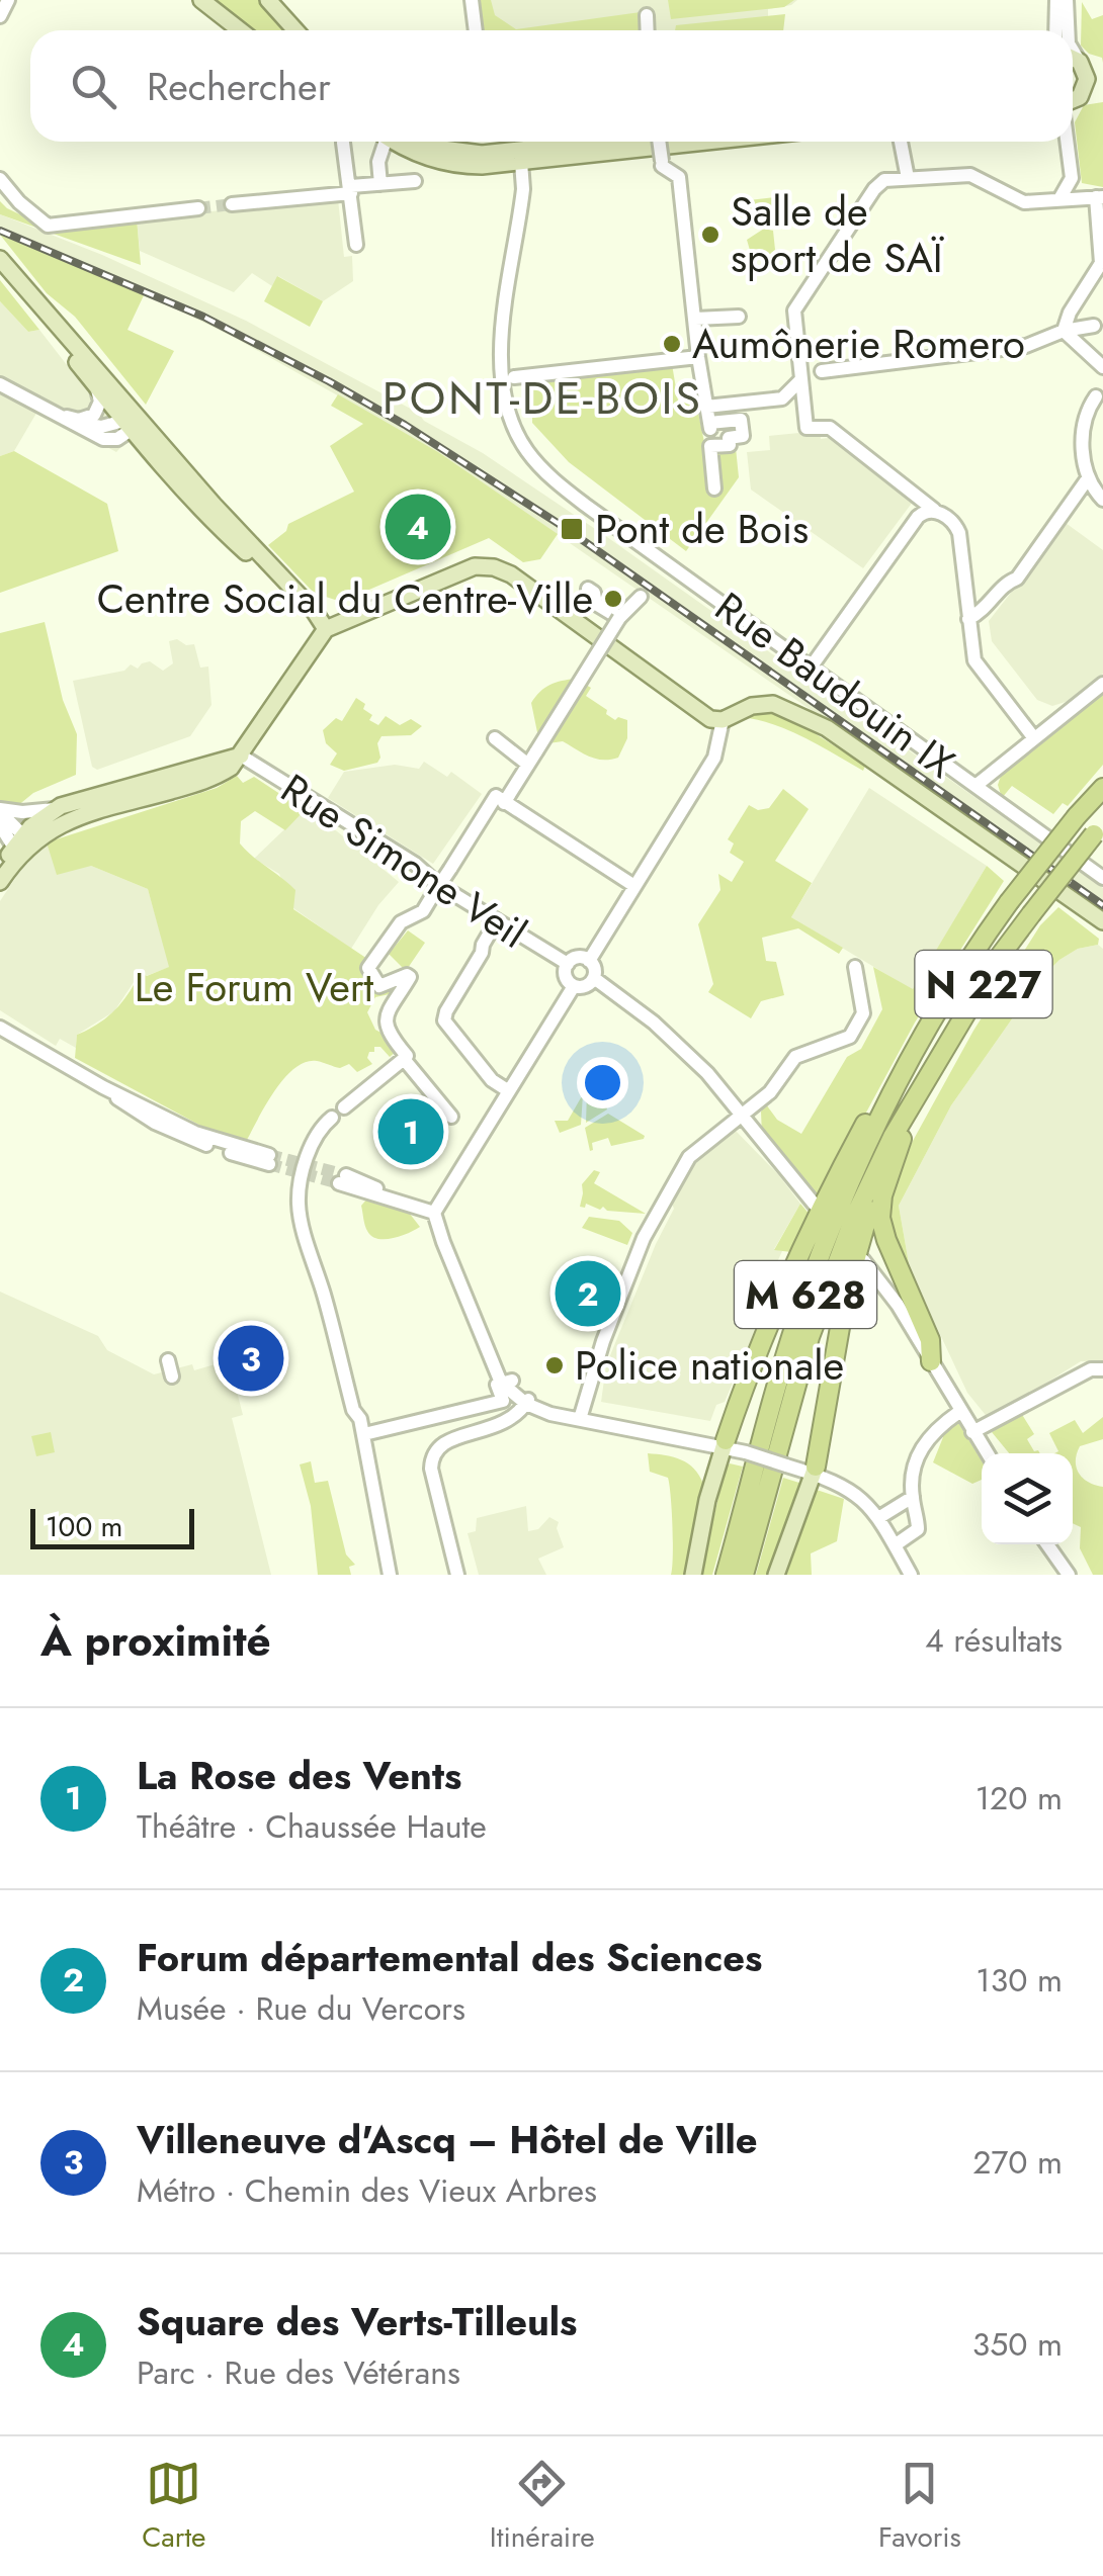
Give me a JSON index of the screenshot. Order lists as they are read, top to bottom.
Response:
{
  "streets": {
    "highway": ["N 227", "M 628"],
    "street": ["Rue Baudouin IX", "Rue Simone Veil"]
  },
  "crossings": [
    ["N 227", "M 628"]
  ],
  "districts": ["PONT-DE-BOIS"],
  "parks": ["Le Forum Vert"],
  "places": {
    "other": [
      "Salle de sport de SAÏ",
      "Aumônerie Romero",
      "Centre Social du Centre-Ville",
      "Police nationale"
    ],
    "transit": ["Pont de Bois"]
  },
  "scale_bar": "100 m",
  "page": {
    "search": "Rechercher",
    "pins": [
      "4",
      "1",
      "2",
      "3"
    ],
    "scale": "100 m",
    "heading": ["À proximité", "4 résultats"],
    "list": [
      {
        "mark": "1",
        "name": "La Rose des Vents",
        "note": "Théâtre · Chaussée Haute",
        "value": "120 m"
      },
      {
        "mark": "2",
        "name": "Forum départemental des Sciences",
        "note": "Musée · Rue du Vercors",
        "value": "130 m"
      },
      {
        "mark": "3",
        "name": "Villeneuve d'Ascq – Hôtel de Ville",
        "note": "Métro · Chemin des Vieux Arbres",
        "value": "270 m"
      },
      {
        "mark": "4",
        "name": "Square des Verts-Tilleuls",
        "note": "Parc · Rue des Vétérans",
        "value": "350 m"
      }
    ],
    "nav": ["Carte", "Itinéraire", "Favoris"]
  }
}
